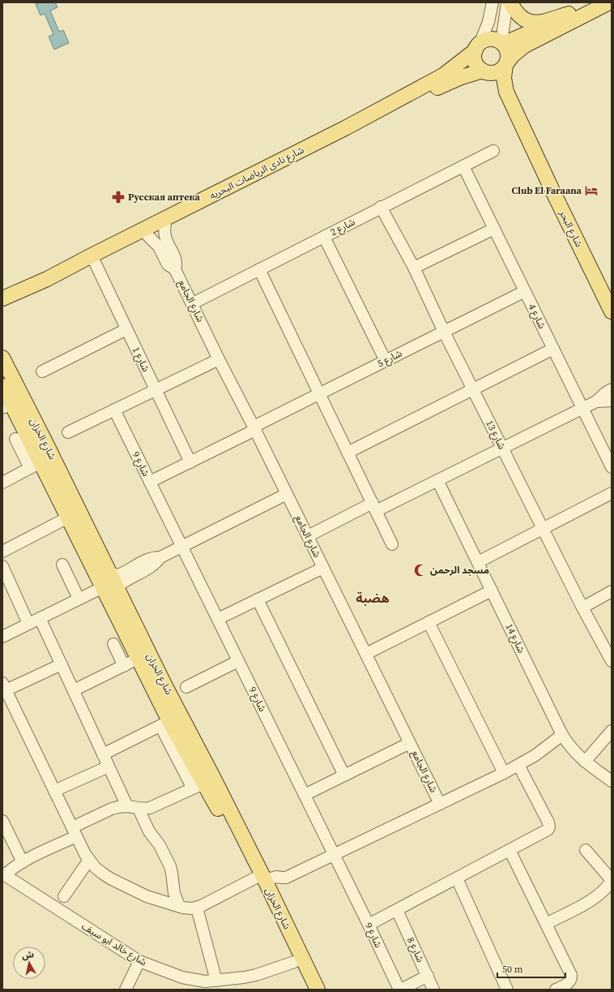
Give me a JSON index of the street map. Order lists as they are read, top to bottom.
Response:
{
  "streets": {
    "main road": ["شارع نادى الرياضات البحريه", "شارع البحر", "شارع الخزان"],
    "street": [
      "شارع 2",
      "شارع الجامع",
      "شارع 4",
      "شارع 5",
      "شارع 1",
      "شارع 13",
      "شارع 9",
      "شارع 14",
      "شارع خالد ابو سيف",
      "شارع 8"
    ]
  },
  "crossings": [
    ["شارع نادى الرياضات البحريه", "شارع البحر"],
    ["شارع نادى الرياضات البحريه", "شارع الجامع"],
    ["شارع نادى الرياضات البحريه", "شارع 1"],
    ["شارع 2", "شارع الجامع"],
    ["شارع 2", "شارع 4"],
    ["شارع 2", "شارع 13"],
    ["شارع الجامع", "شارع 5"],
    ["شارع 4", "شارع 5"],
    ["شارع 5", "شارع 1"],
    ["شارع 5", "شارع 13"],
    ["شارع 5", "شارع 9"],
    ["شارع الخزان", "شارع خالد ابو سيف"]
  ],
  "districts": ["هضبة"],
  "places": {
    "hotel": ["Club El Faraana"],
    "pharmacy": ["Русская аптека"],
    "mosque": ["مسجد الرحمن"]
  },
  "scale_bar": "50 m",
  "north": "top"
}
